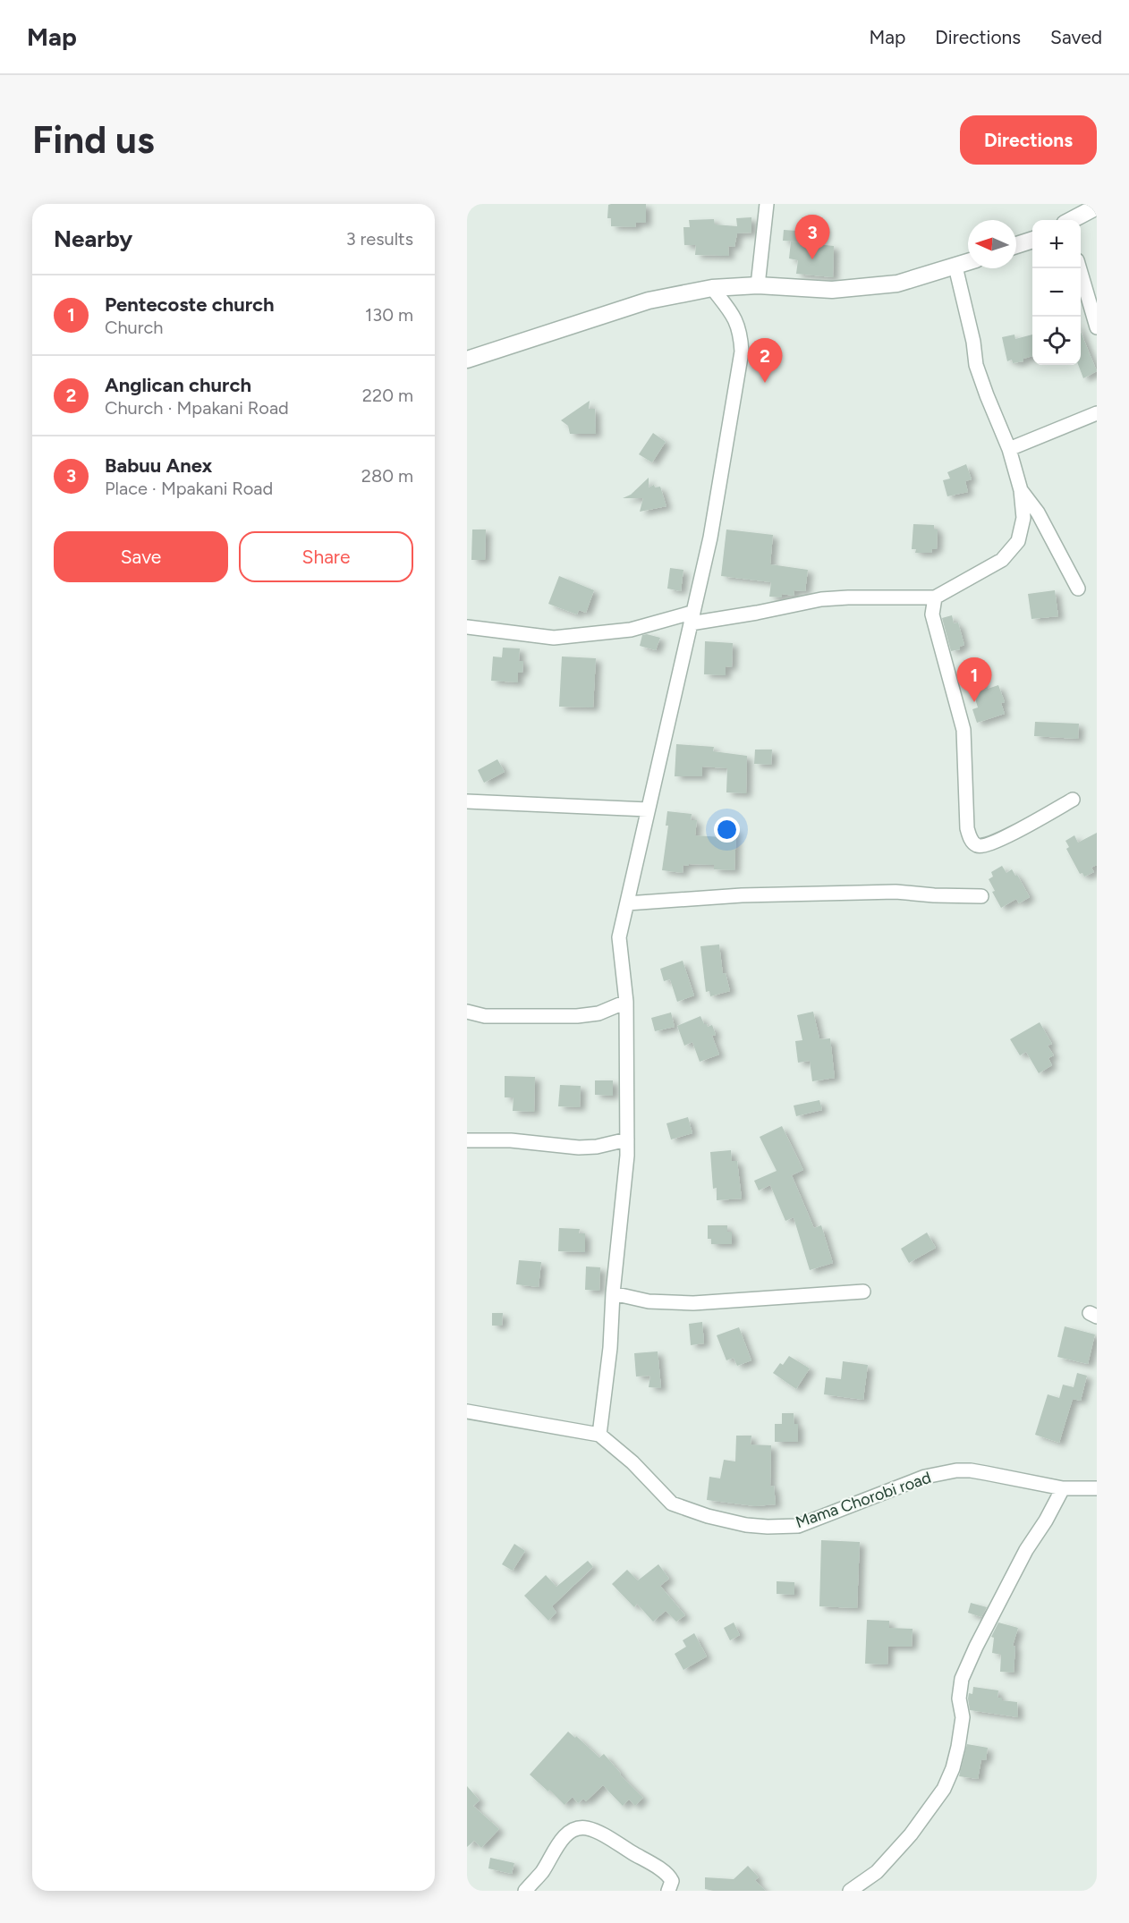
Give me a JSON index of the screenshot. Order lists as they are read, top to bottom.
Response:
{
  "streets": {
    "street": ["Mama Chorobi road"]
  },
  "north": "left",
  "page": {
    "header": "Map",
    "nav": ["Map", "Directions", "Saved"],
    "buttons": [
      "Directions",
      ["Save", "Share"]
    ],
    "title": "Find us",
    "heading": ["Nearby", "3 results"],
    "pins": ["3", "2", "1"],
    "map_buttons": ["+", "−"],
    "list": [
      {
        "mark": "1",
        "name": "Pentecoste church",
        "note": "Church",
        "value": "130 m"
      },
      {
        "mark": "2",
        "name": "Anglican church",
        "note": "Church · Mpakani Road",
        "value": "220 m"
      },
      {
        "mark": "3",
        "name": "Babuu Anex",
        "note": "Place · Mpakani Road",
        "value": "280 m"
      }
    ]
  }
}
